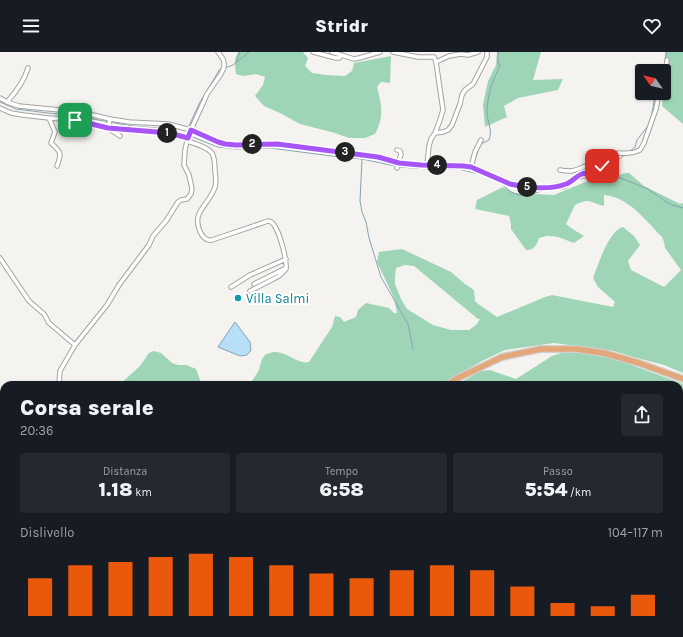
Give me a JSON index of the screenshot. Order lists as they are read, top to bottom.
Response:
{
  "places": ["Villa Salmi"],
  "north": "top left",
  "page": {
    "header": "Stridr",
    "pins": [
      "1",
      "2",
      "3",
      "4",
      "5"
    ],
    "heading": ["Corsa serale", "20:36"],
    "stats": [
      ["Distanza", "1.18 km"],
      ["Tempo", "6:58"],
      ["Passo", "5:54 /km"]
    ],
    "chart": ["Dislivello", "104–117 m"]
  }
}
